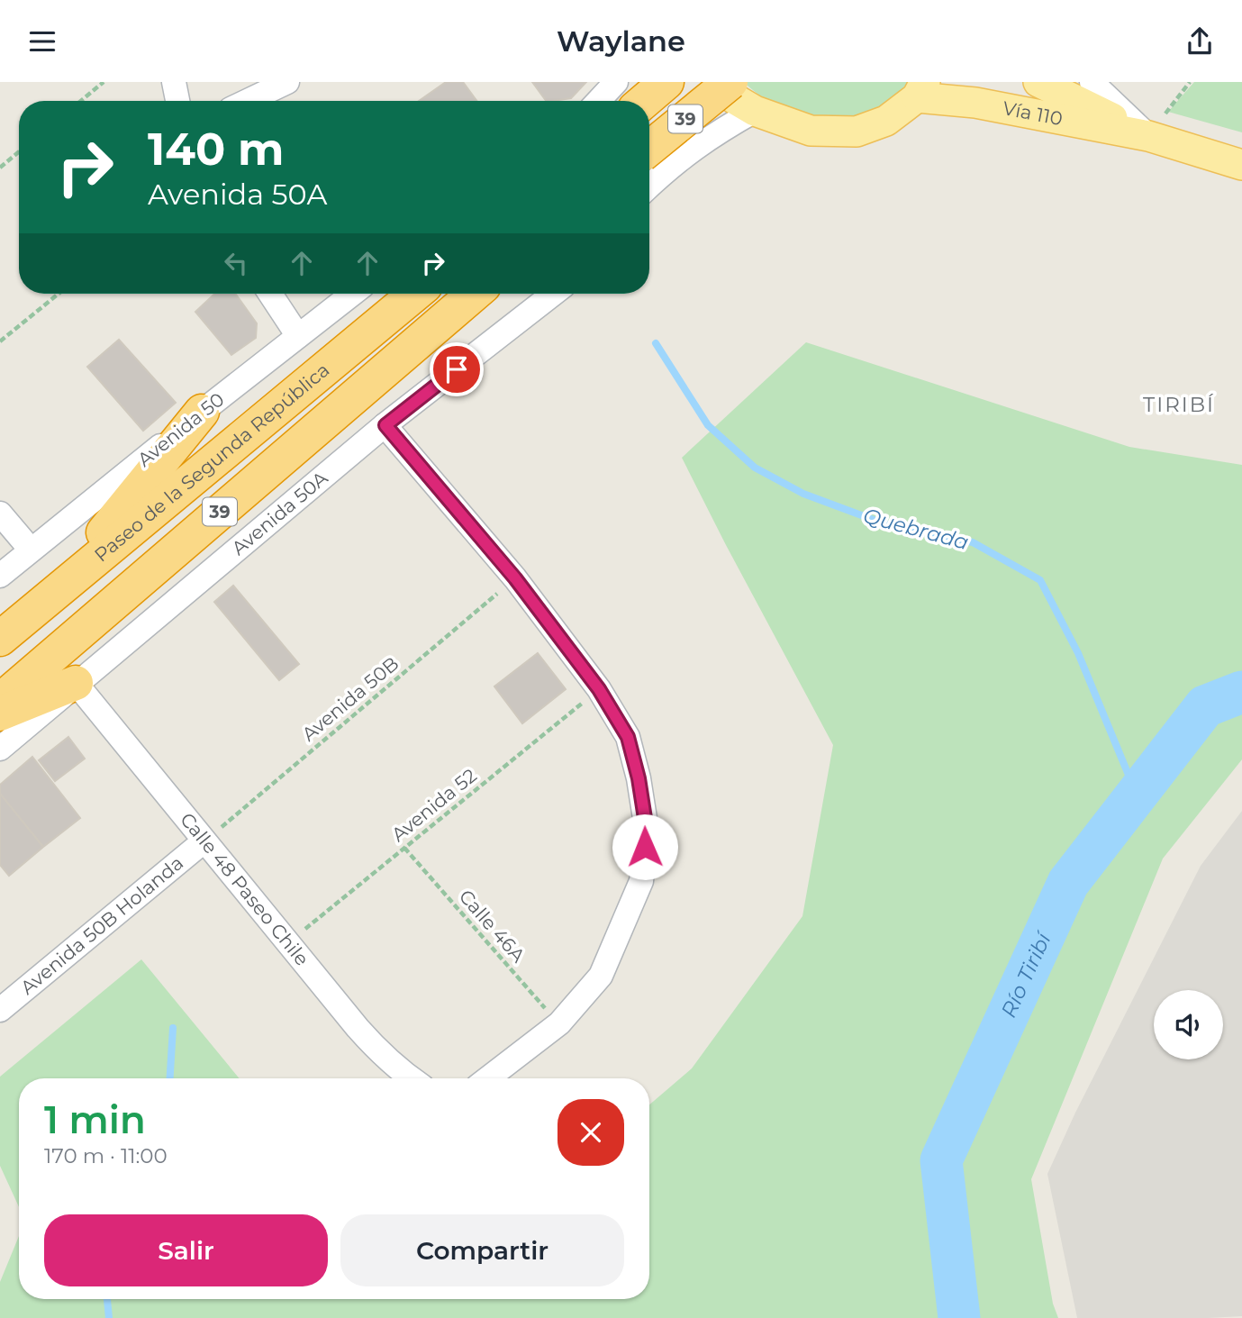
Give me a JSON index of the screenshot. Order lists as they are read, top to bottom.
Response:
{
  "streets": {
    "highway": ["39", "Paseo de la Segunda República"],
    "main road": ["Vía 110"],
    "street": [
      "Avenida 50",
      "Avenida 50A",
      "Calle 48 Paseo Chile",
      "Avenida 50B Holanda"
    ],
    "path": ["Avenida 50B", "Avenida 52", "Calle 46A"]
  },
  "crossings": [
    ["Avenida 50A", "Calle 48 Paseo Chile"],
    ["Avenida 50B", "Calle 48 Paseo Chile"],
    ["Avenida 50B", "Avenida 50B Holanda"],
    ["Avenida 52", "Calle 48 Paseo Chile"],
    ["Avenida 52", "Calle 46A"],
    ["Calle 48 Paseo Chile", "Avenida 50B Holanda"]
  ],
  "districts": ["TIRIBÍ"],
  "water": ["Quebrada", "Río Tiribí"],
  "page": {
    "header": "Waylane",
    "turn": ["140 m", "Avenida 50A"],
    "heading": ["1 min", "170 m · 11:00"],
    "buttons": ["Salir", "Compartir"]
  }
}
